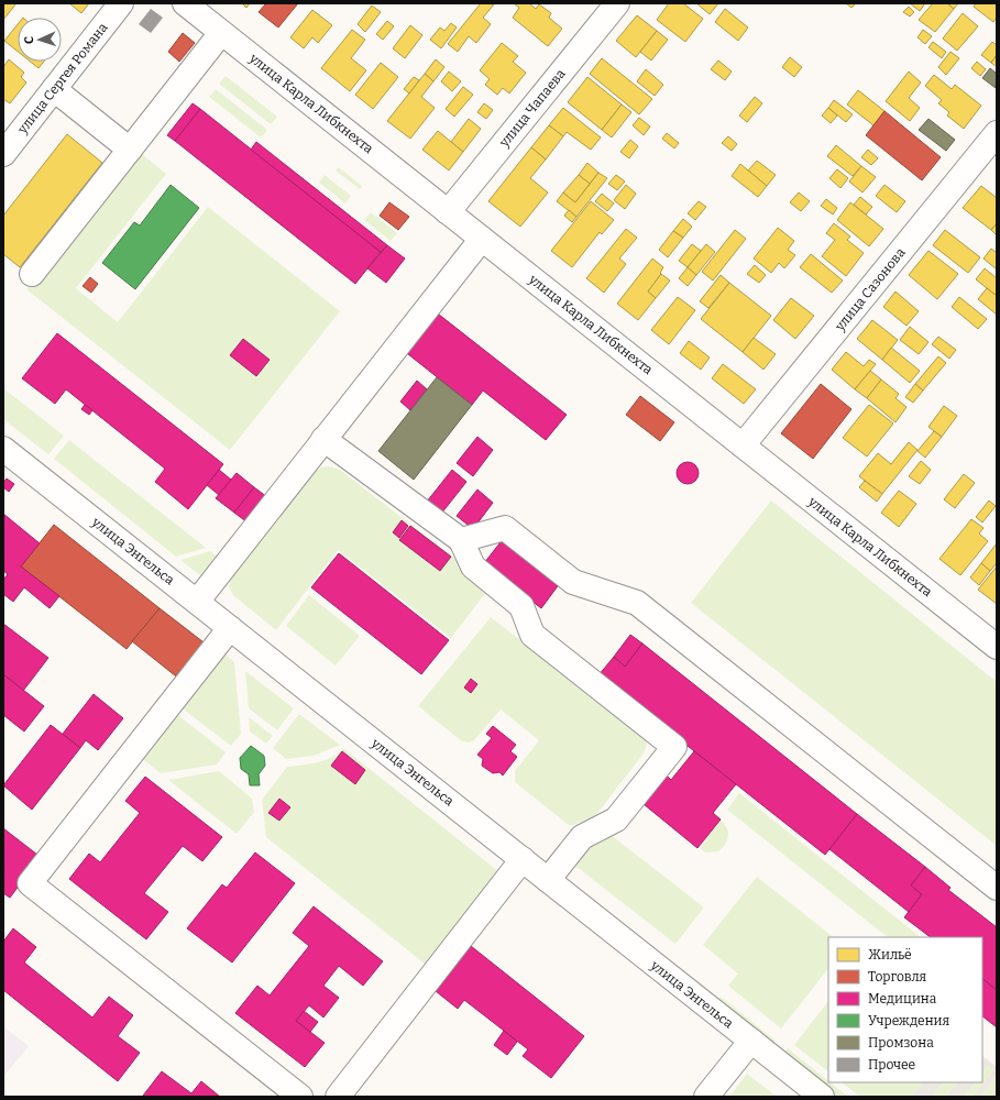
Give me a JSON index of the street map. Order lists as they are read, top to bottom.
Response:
{
  "streets": {
    "street": [
      "улица Сергея Романа",
      "улица Карла Либкнехта",
      "улица Чапаева",
      "улица Сазонова",
      "улица Энгельса"
    ]
  },
  "crossings": [
    ["улица Карла Либкнехта", "улица Чапаева"],
    ["улица Карла Либкнехта", "улица Сазонова"]
  ],
  "legend": [
    "Жильё",
    "Торговля",
    "Медицина",
    "Учреждения",
    "Промзона",
    "Прочее"
  ],
  "north": "left"
}
